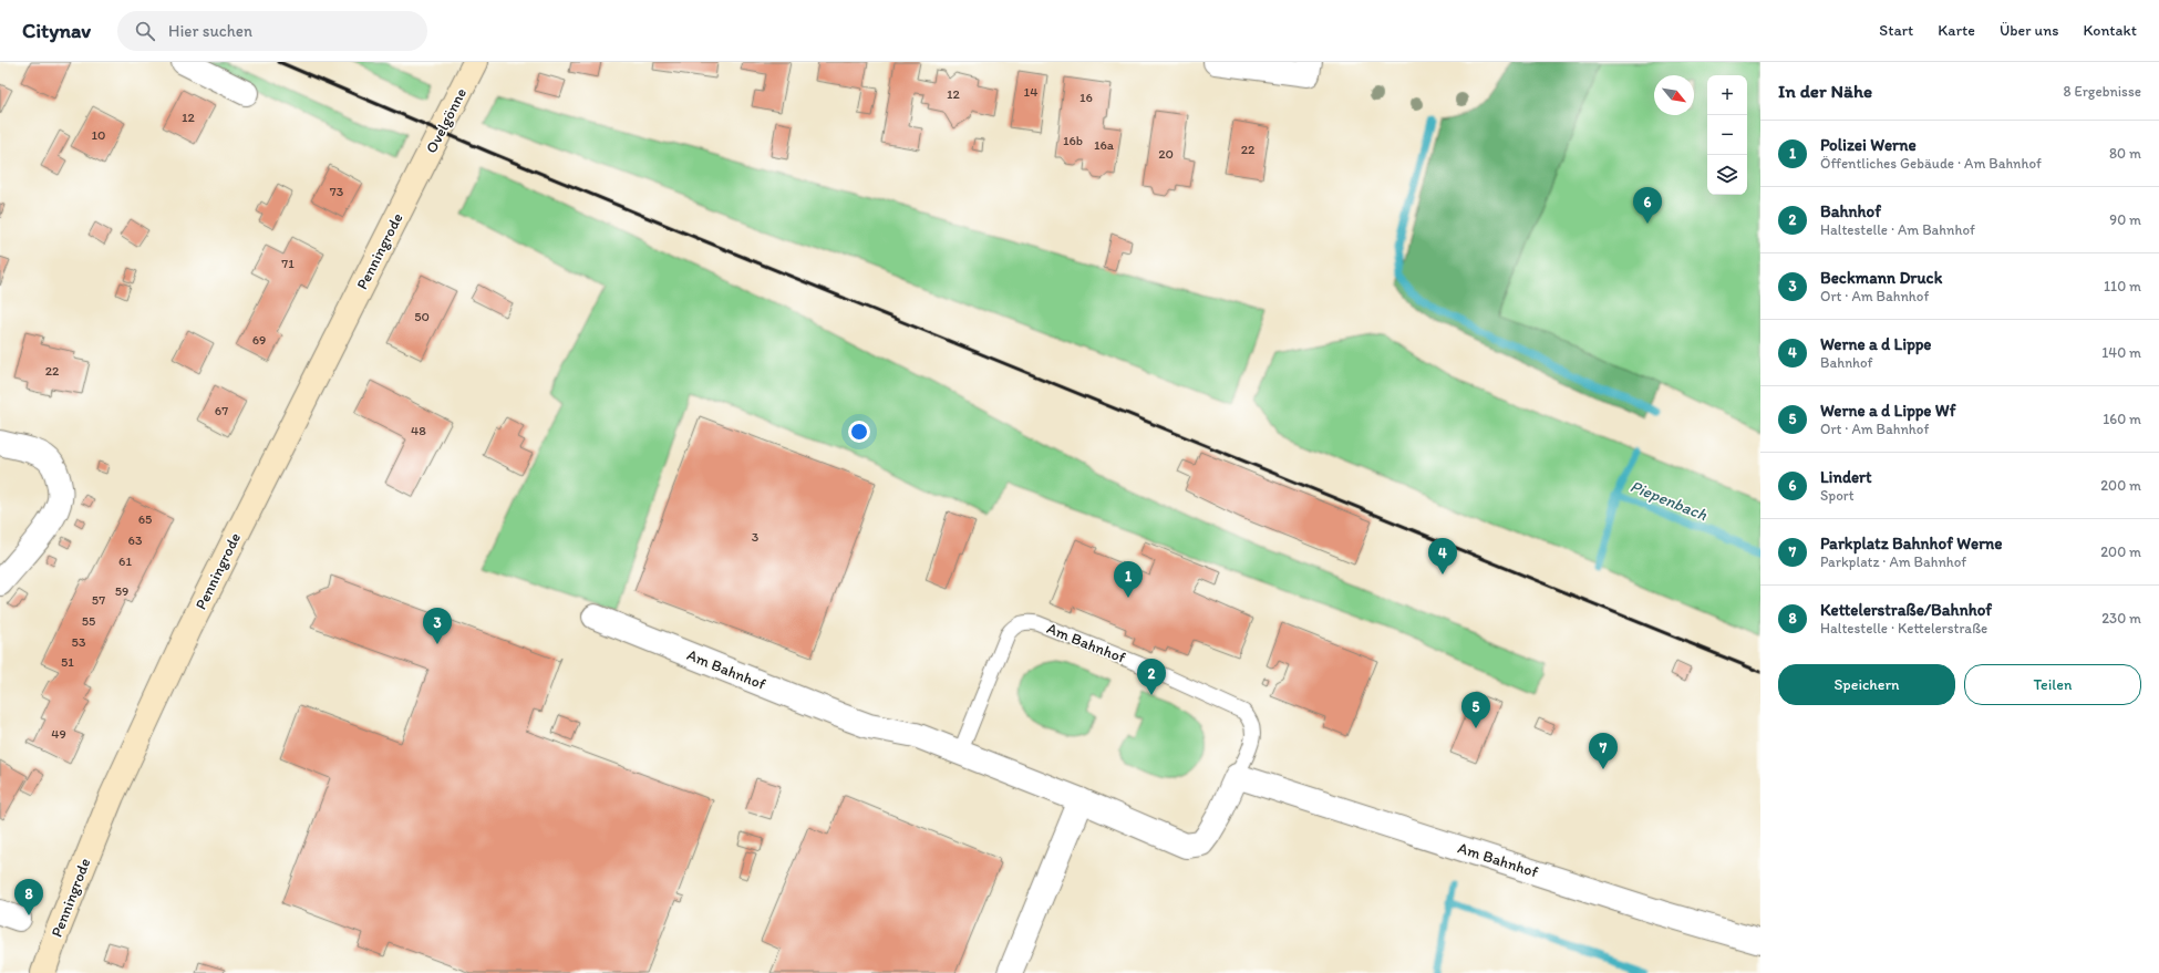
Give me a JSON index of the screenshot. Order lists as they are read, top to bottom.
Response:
{
  "streets": {
    "main road": ["Ovelgönne", "Penningrode"],
    "street": ["Am Bahnhof"]
  },
  "crossings": [
    ["Ovelgönne", "Penningrode"]
  ],
  "water": ["Piepenbach"],
  "house_numbers": [
    "14",
    "12",
    "16",
    "12",
    "10",
    "16b",
    "16a",
    "22",
    "20",
    "73",
    "71",
    "50",
    "69",
    "22",
    "67",
    "48",
    "65",
    "3",
    "63",
    "61",
    "59",
    "57",
    "55",
    "53",
    "51",
    "49"
  ],
  "north": "bottom right",
  "page": {
    "header": "Citynav",
    "search": "Hier suchen",
    "nav": [
      "Start",
      "Karte",
      "Über uns",
      "Kontakt"
    ],
    "heading": ["In der Nähe", "8 Ergebnisse"],
    "map_buttons": ["+", "−"],
    "list": [
      {
        "mark": "1",
        "name": "Polizei Werne",
        "note": "Öffentliches Gebäude · Am Bahnhof",
        "value": "80 m"
      },
      {
        "mark": "2",
        "name": "Bahnhof",
        "note": "Haltestelle · Am Bahnhof",
        "value": "90 m"
      },
      {
        "mark": "3",
        "name": "Beckmann Druck",
        "note": "Ort · Am Bahnhof",
        "value": "110 m"
      },
      {
        "mark": "4",
        "name": "Werne a d Lippe",
        "note": "Bahnhof",
        "value": "140 m"
      },
      {
        "mark": "5",
        "name": "Werne a d Lippe Wf",
        "note": "Ort · Am Bahnhof",
        "value": "160 m"
      },
      {
        "mark": "6",
        "name": "Lindert",
        "note": "Sport",
        "value": "200 m"
      },
      {
        "mark": "7",
        "name": "Parkplatz Bahnhof Werne",
        "note": "Parkplatz · Am Bahnhof",
        "value": "200 m"
      },
      {
        "mark": "8",
        "name": "Kettelerstraße/Bahnhof",
        "note": "Haltestelle · Kettelerstraße",
        "value": "230 m"
      }
    ],
    "pins": [
      "6",
      "4",
      "1",
      "3",
      "2",
      "5",
      "7",
      "8"
    ],
    "buttons": ["Speichern", "Teilen"]
  }
}
